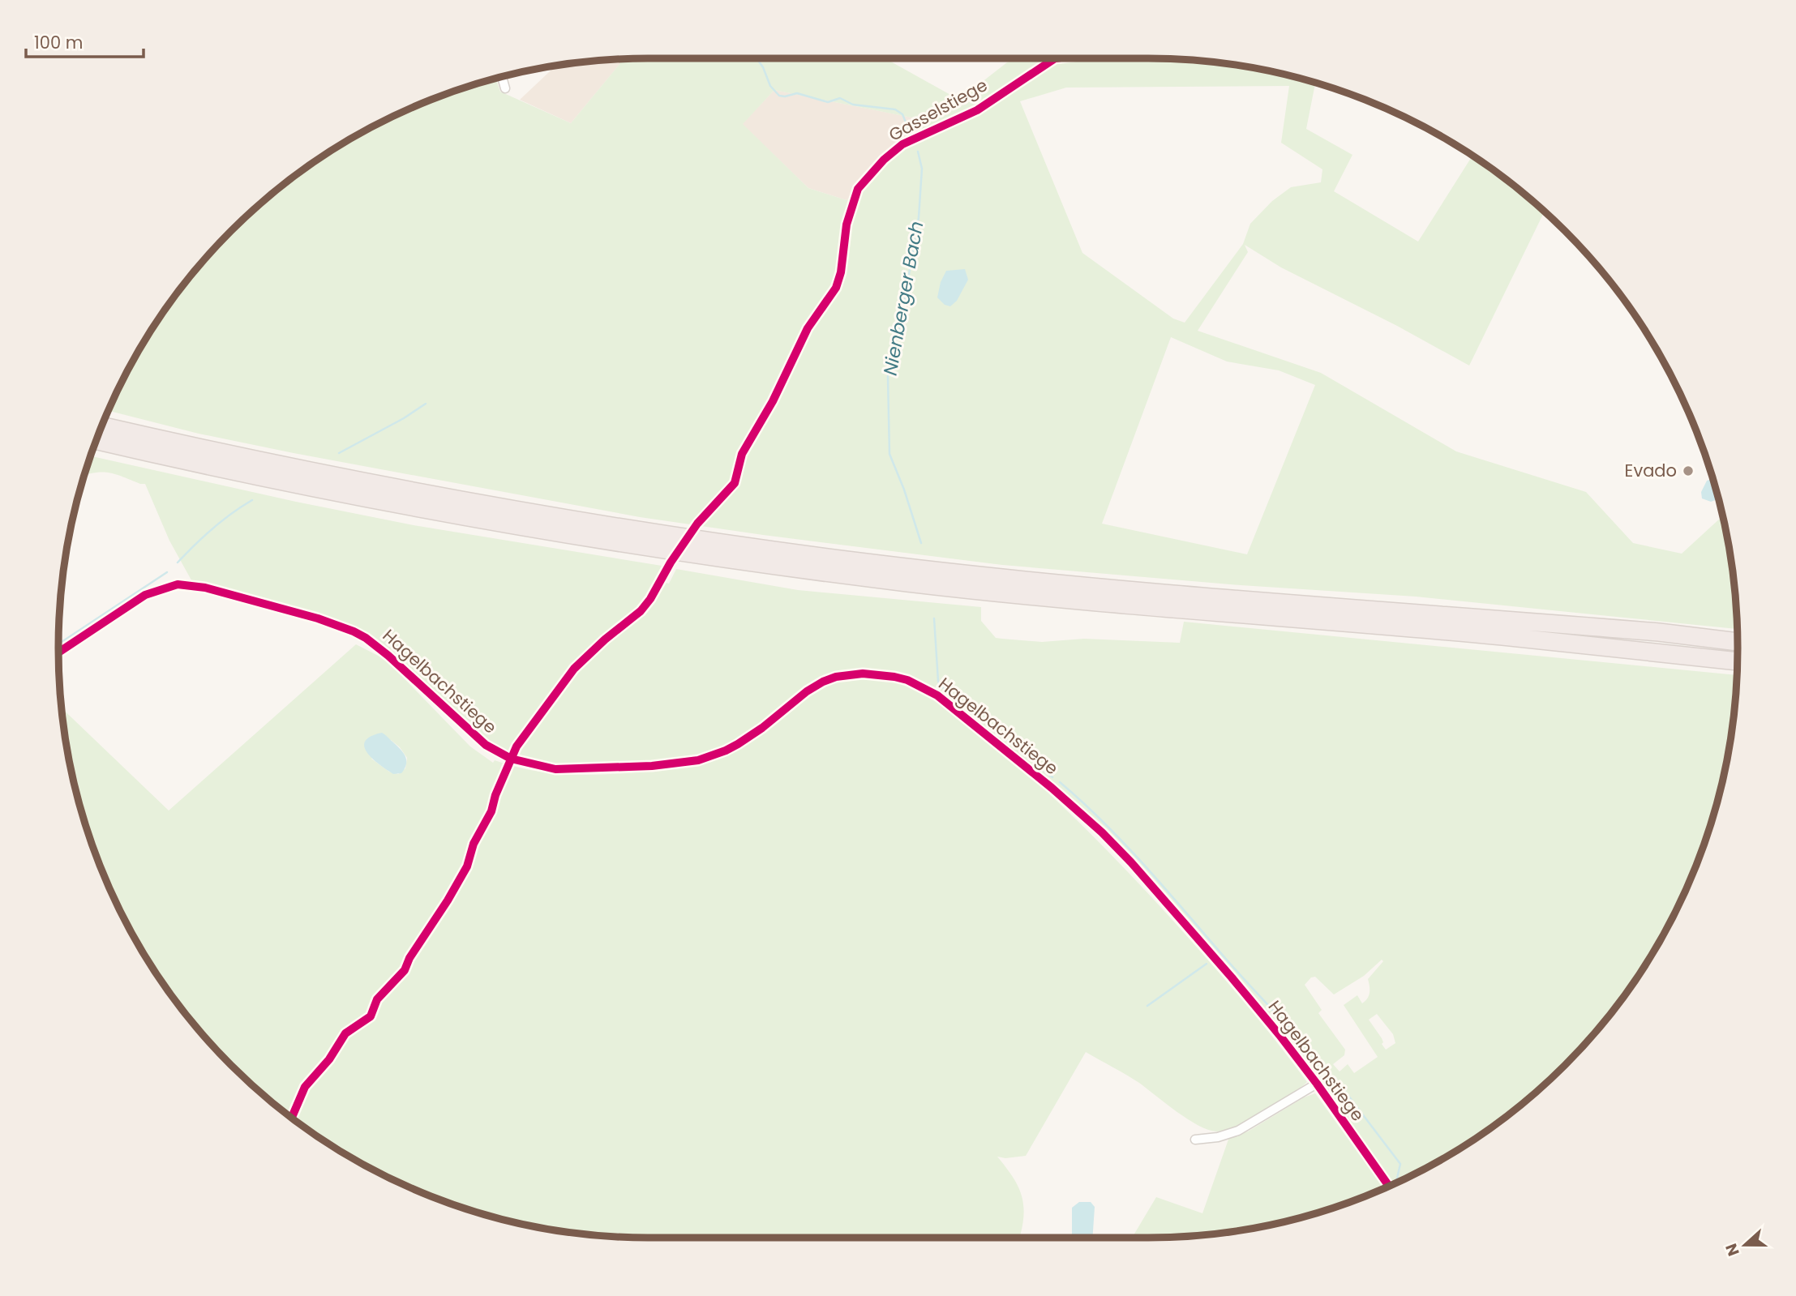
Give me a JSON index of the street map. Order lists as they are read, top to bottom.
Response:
{
  "streets": {
    "street": ["Gasselstiege", "Hagelbachstiege"]
  },
  "water": ["Nienberger Bach"],
  "places": ["Evado"],
  "scale_bar": "100 m",
  "north": "left"
}
